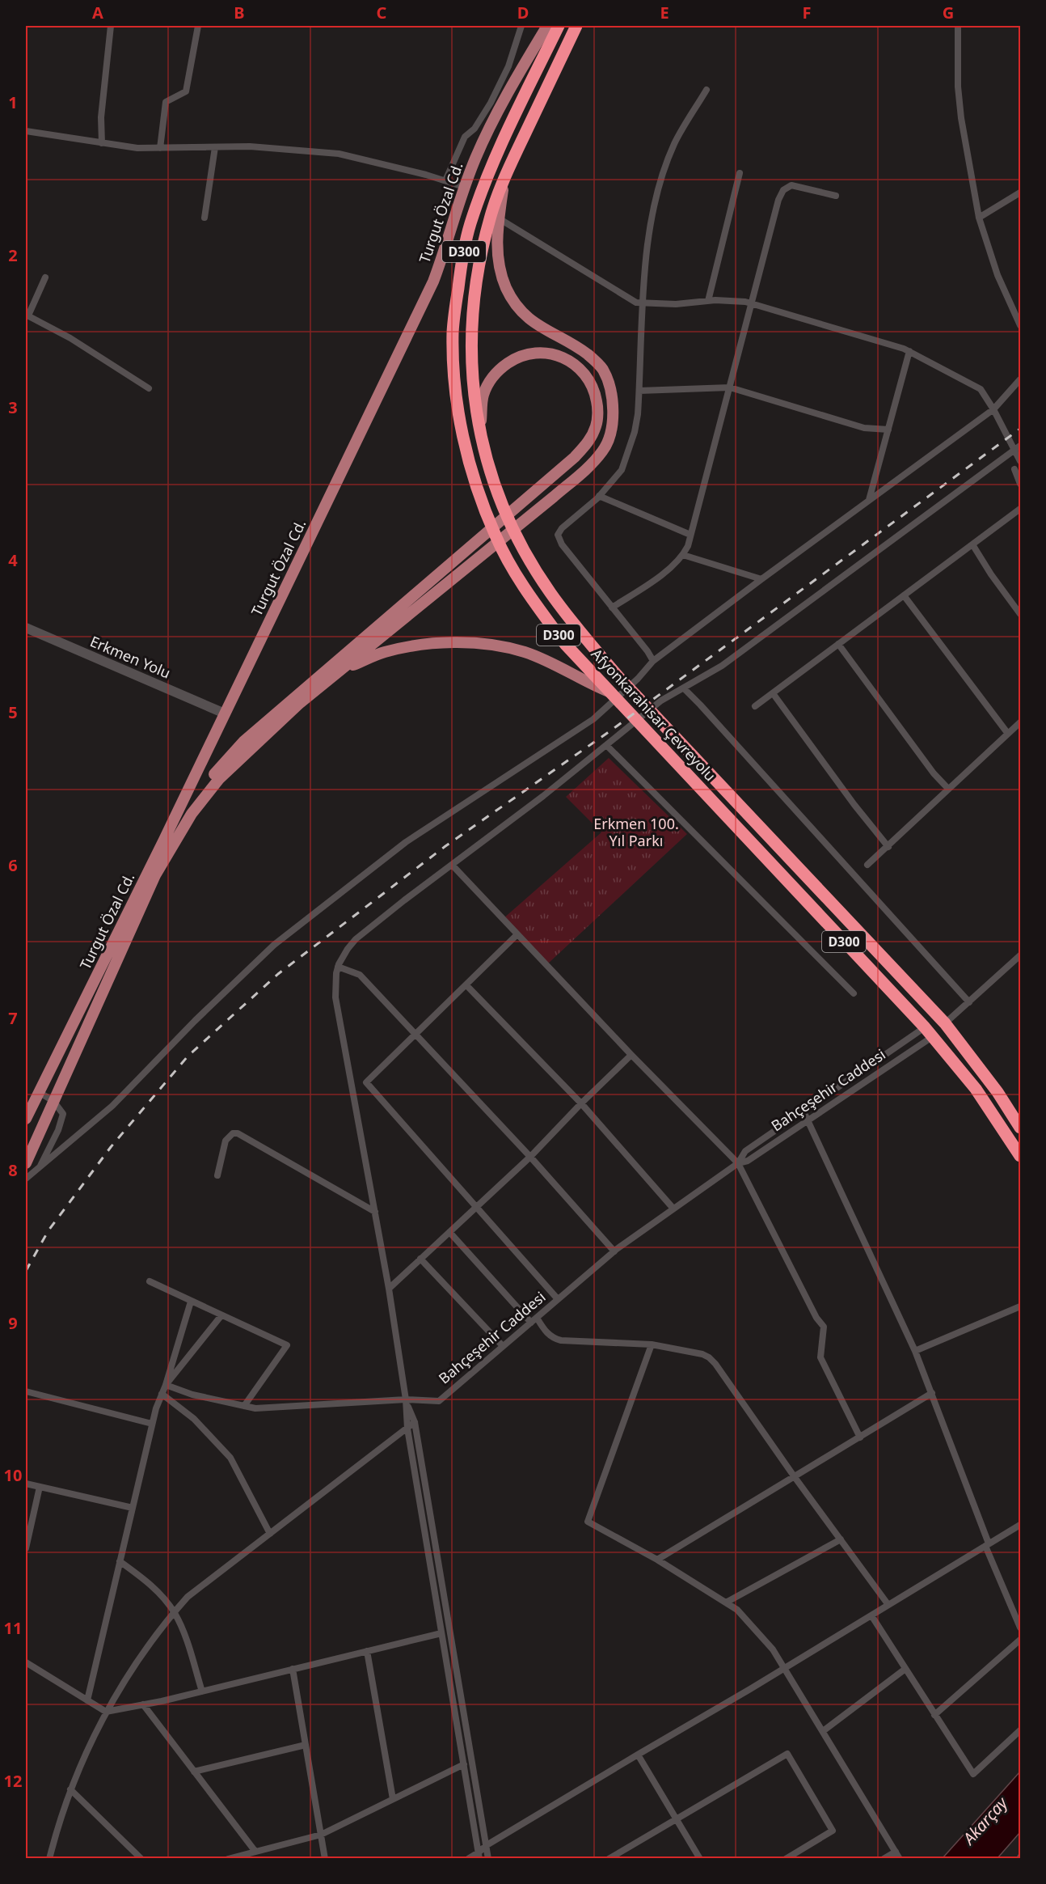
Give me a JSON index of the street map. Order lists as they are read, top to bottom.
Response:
{
  "streets": {
    "highway": ["D300", "Afyonkarahisar Çevreyolu"],
    "main road": ["Turgut Özal Cd."],
    "street": ["Erkmen Yolu", "Bahçeşehir Caddesi"]
  },
  "crossings": [
    ["Turgut Özal Cd.", "Erkmen Yolu"],
    ["D300", "Afyonkarahisar Çevreyolu"],
    ["Afyonkarahisar Çevreyolu", "Bahçeşehir Caddesi"]
  ],
  "water": ["Akarçay"],
  "parks": ["Erkmen 100. Yıl Parkı"],
  "grid": {
    "columns": [
      "A",
      "B",
      "C",
      "D",
      "E",
      "F",
      "G"
    ],
    "rows": [
      "1",
      "2",
      "3",
      "4",
      "5",
      "6",
      "7",
      "8",
      "9",
      "10",
      "11",
      "12"
    ]
  }
}
